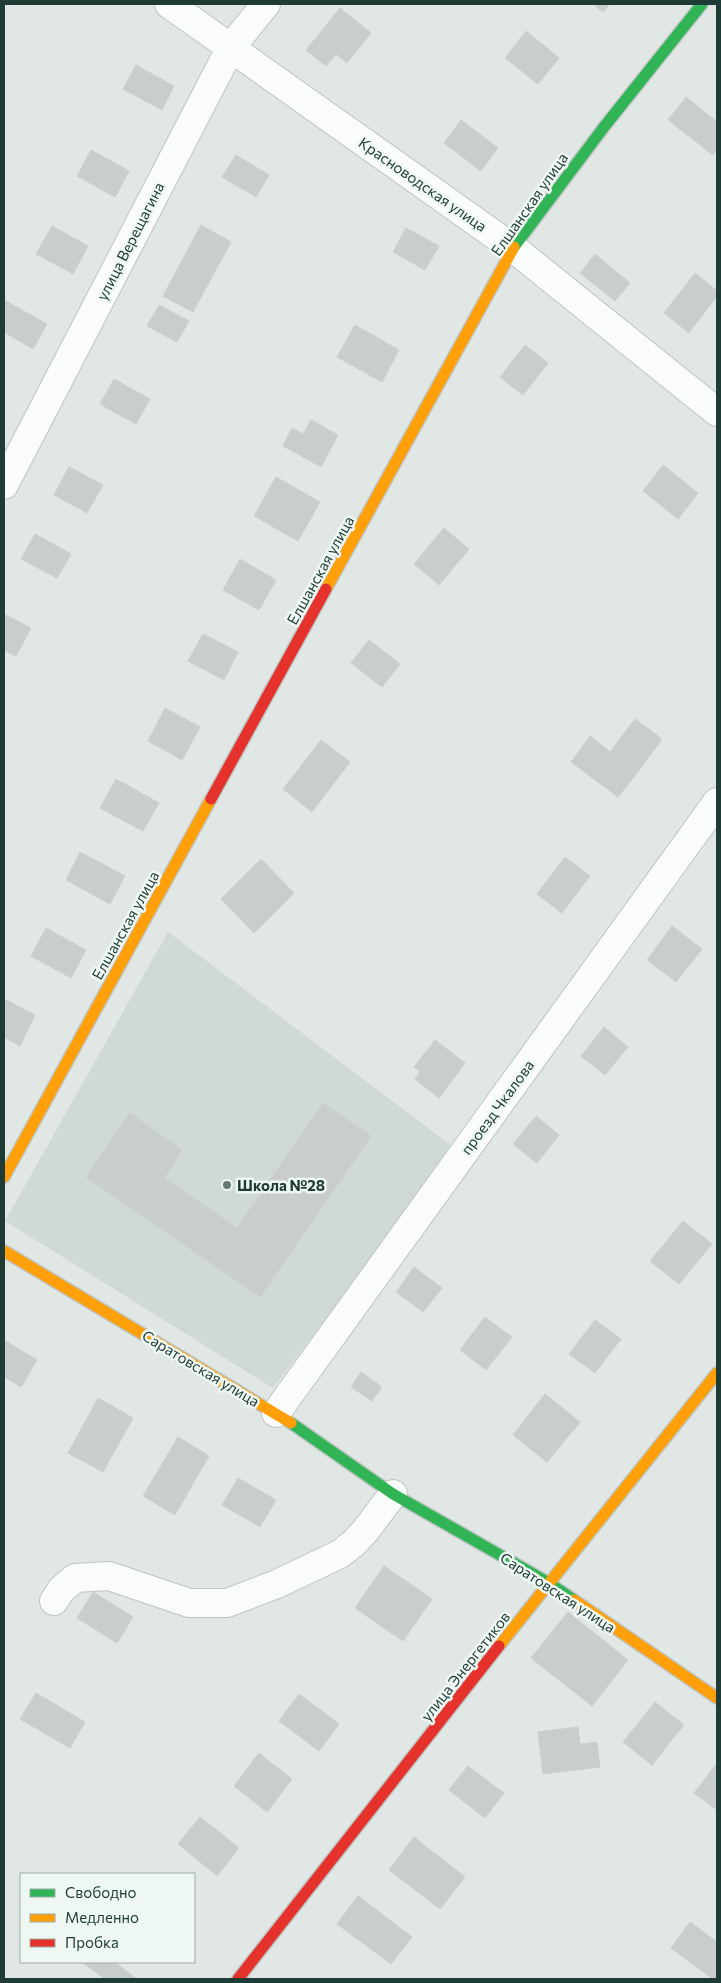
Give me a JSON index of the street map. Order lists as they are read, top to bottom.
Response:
{
  "streets": {
    "main road": ["Елшанская улица", "Саратовская улица", "улица Энергетиков"],
    "street": ["Красноводская улица", "улица Верещагина", "проезд Чкалова"]
  },
  "crossings": [
    ["Красноводская улица", "Елшанская улица"],
    ["Красноводская улица", "улица Верещагина"],
    ["проезд Чкалова", "Саратовская улица"],
    ["Саратовская улица", "улица Энергетиков"]
  ],
  "places": ["Школа №28"],
  "legend": ["Свободно", "Медленно", "Пробка"]
}
